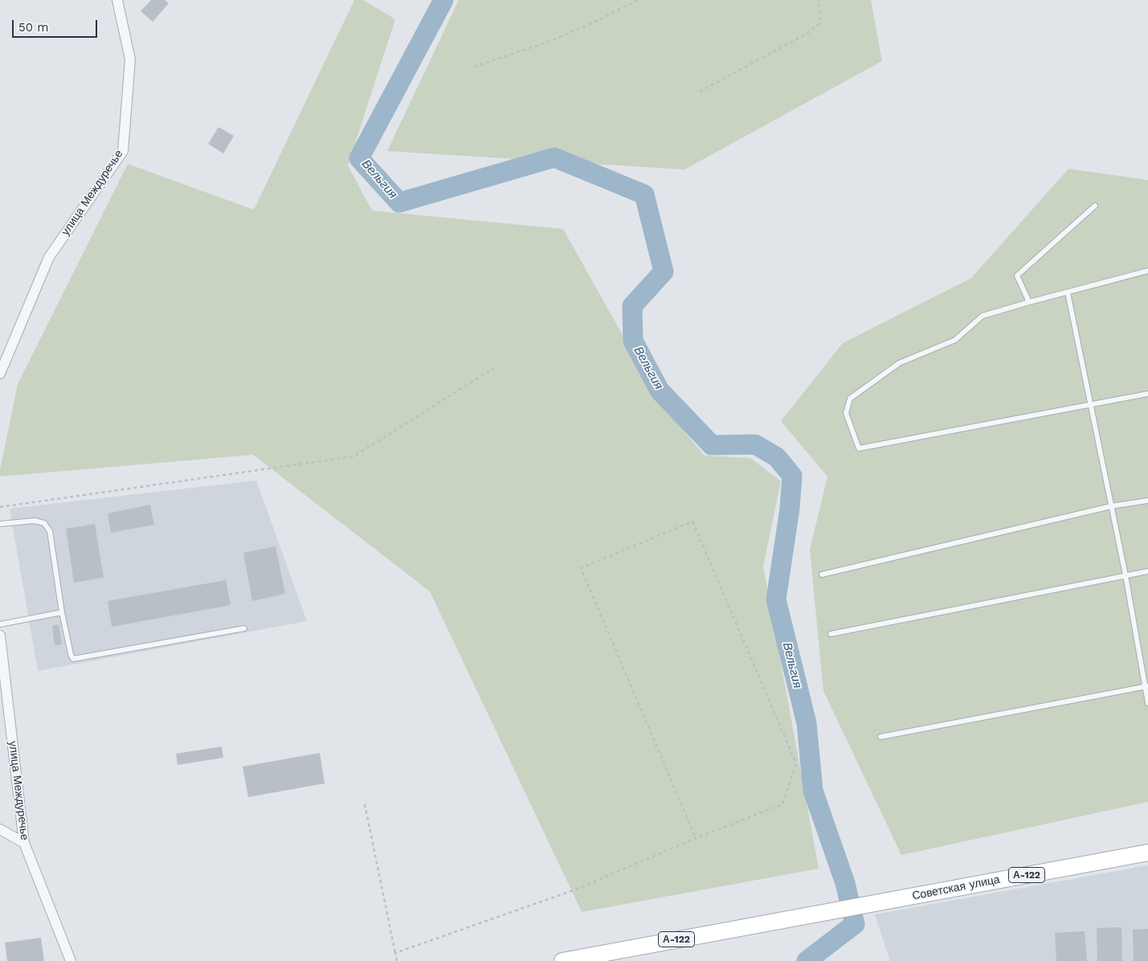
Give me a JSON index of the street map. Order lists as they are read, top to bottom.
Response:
{
  "streets": {
    "main road": ["А-122", "Советская улица"],
    "street": ["улица Междуречье"]
  },
  "water": ["Вельгия"],
  "scale_bar": "50 m"
}
